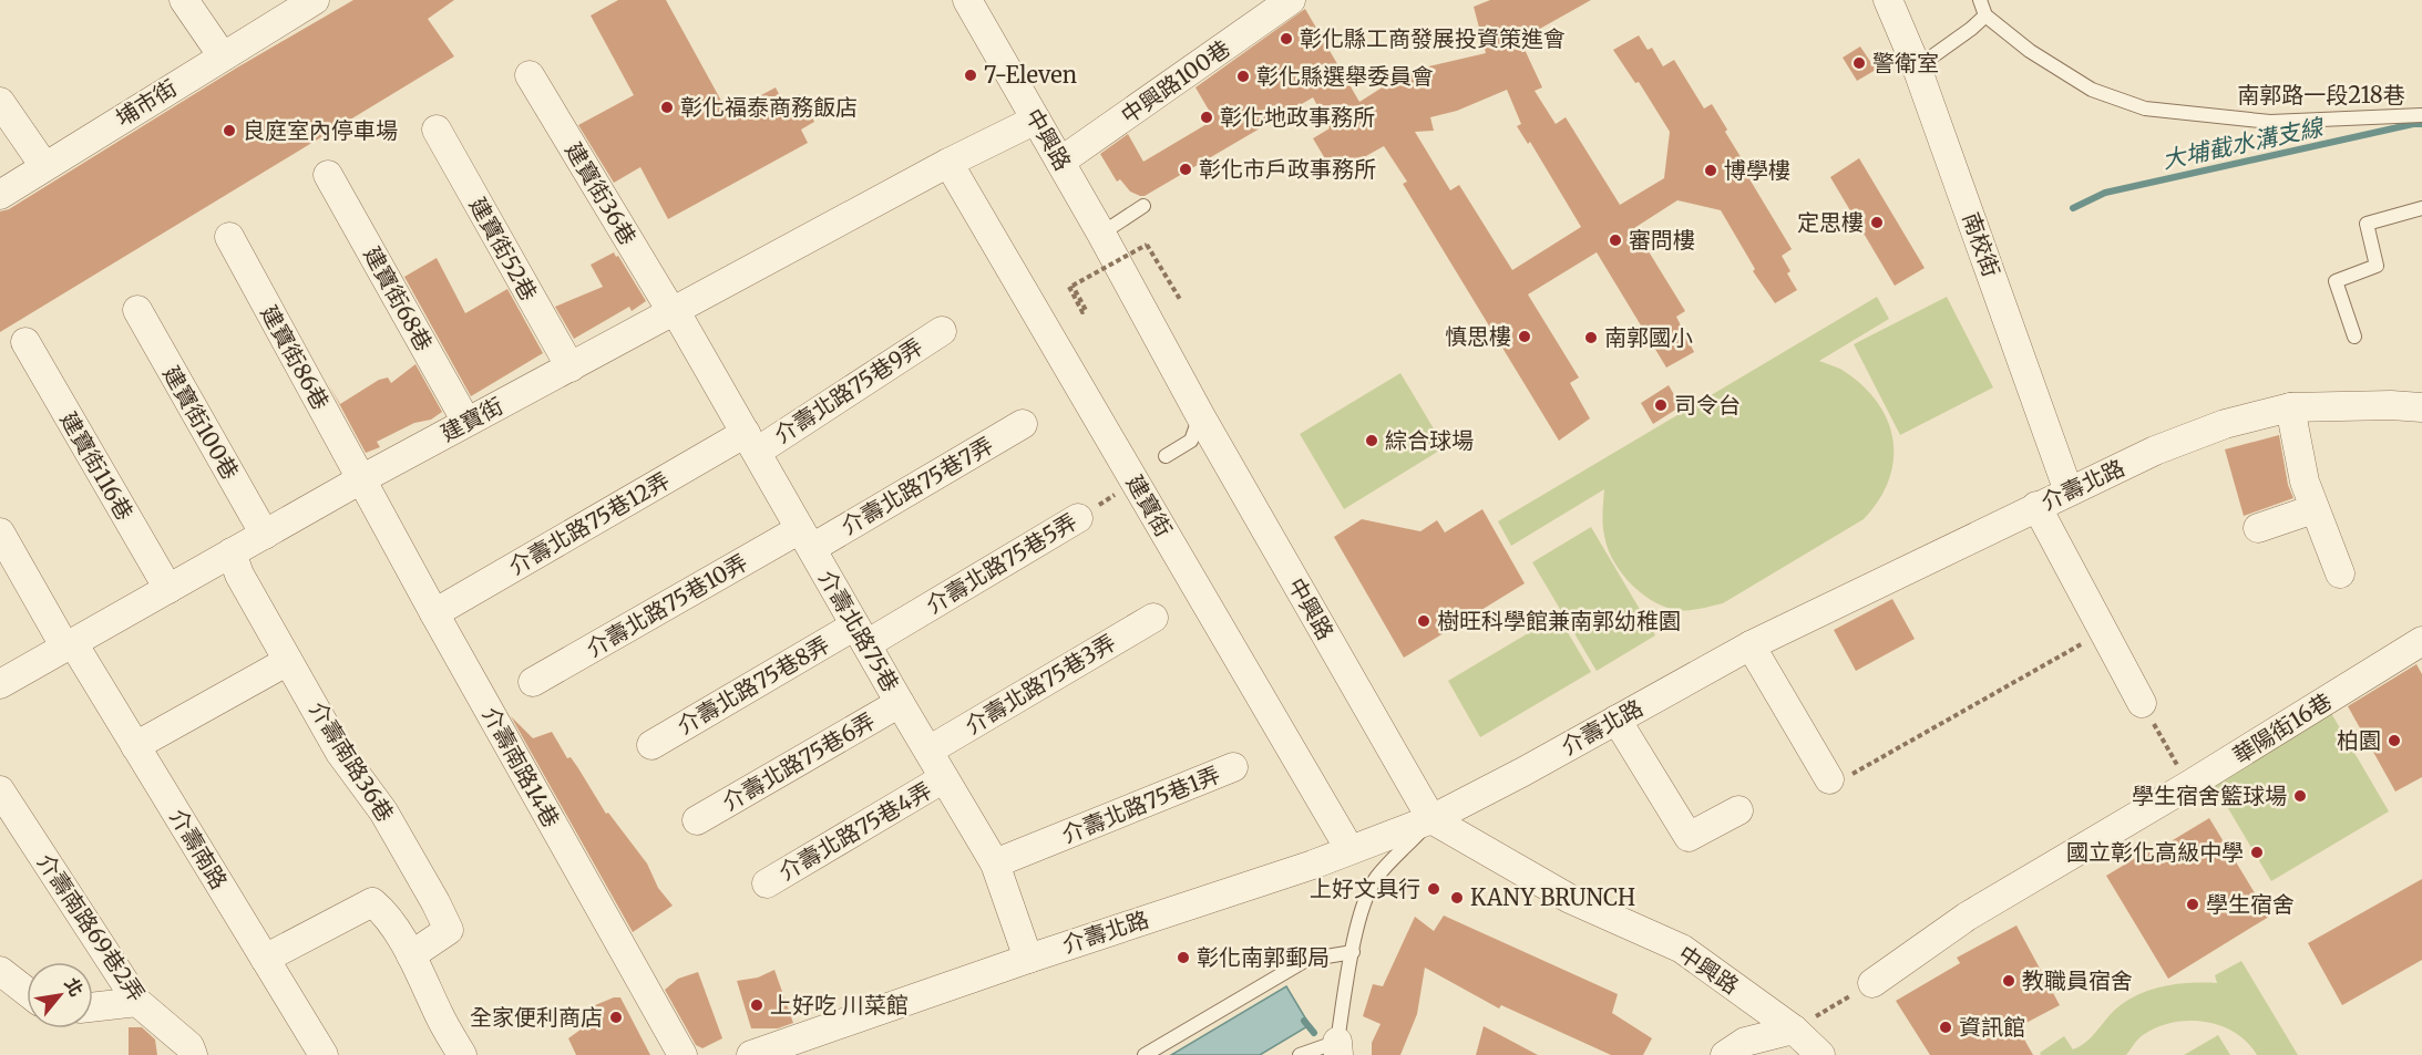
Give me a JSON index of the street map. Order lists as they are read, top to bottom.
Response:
{
  "streets": {
    "street": [
      "中興路100巷",
      "埔市街",
      "中興路",
      "建寶街36巷",
      "南校街",
      "建寶街52巷",
      "建寶街68巷",
      "建寶街86巷",
      "介壽北路75巷9弄",
      "建寶街",
      "建寶街100巷",
      "建寶街116巷",
      "介壽北路",
      "介壽北路75巷7弄",
      "介壽北路75巷12弄",
      "介壽北路75巷5弄",
      "介壽北路75巷10弄",
      "介壽北路75巷",
      "介壽北路75巷3弄",
      "介壽北路75巷8弄",
      "華陽街16巷",
      "介壽南路36巷",
      "介壽北路75巷6弄",
      "介壽南路14巷",
      "介壽北路75巷1弄",
      "介壽北路75巷4弄",
      "介壽南路",
      "介壽南路69巷2弄"
    ],
    "lane": ["南郭路一段218巷"]
  },
  "crossings": [
    ["中興路100巷", "中興路"],
    ["中興路", "建寶街"],
    ["中興路", "介壽北路"],
    ["建寶街36巷", "建寶街"],
    ["建寶街36巷", "介壽北路75巷"],
    ["南校街", "介壽北路"],
    ["建寶街52巷", "建寶街"],
    ["建寶街68巷", "建寶街"],
    ["建寶街86巷", "建寶街"],
    ["建寶街86巷", "介壽南路14巷"],
    ["介壽北路75巷9弄", "介壽北路75巷12弄"],
    ["介壽北路75巷9弄", "介壽北路75巷"],
    ["建寶街", "建寶街100巷"],
    ["建寶街", "建寶街116巷"],
    ["建寶街", "介壽北路"],
    ["建寶街", "介壽北路75巷5弄"],
    ["建寶街", "介壽北路75巷"],
    ["建寶街", "介壽南路36巷"],
    ["建寶街", "介壽南路14巷"],
    ["建寶街", "介壽南路"],
    ["介壽北路", "介壽北路75巷"],
    ["介壽北路75巷7弄", "介壽北路75巷10弄"],
    ["介壽北路75巷7弄", "介壽北路75巷"],
    ["介壽北路75巷12弄", "介壽北路75巷"],
    ["介壽北路75巷12弄", "介壽南路14巷"],
    ["介壽北路75巷5弄", "介壽北路75巷"],
    ["介壽北路75巷5弄", "介壽北路75巷8弄"],
    ["介壽北路75巷10弄", "介壽北路75巷"],
    ["介壽北路75巷", "介壽北路75巷3弄"],
    ["介壽北路75巷", "介壽北路75巷8弄"],
    ["介壽北路75巷", "介壽北路75巷6弄"],
    ["介壽北路75巷", "介壽北路75巷1弄"],
    ["介壽北路75巷", "介壽北路75巷4弄"]
  ],
  "water": ["大埔截水溝支線"],
  "places": [
    "彰化縣工商發展投資策進會",
    "警衛室",
    "7-Eleven",
    "彰化縣選舉委員會",
    "彰化福泰商務飯店",
    "彰化地政事務所",
    "良庭室內停車場",
    "彰化市戶政事務所",
    "博學樓",
    "定思樓",
    "審問樓",
    "慎思樓",
    "南郭國小",
    "司令台",
    "綜合球場",
    "樹旺科學館兼南郭幼稚園",
    "柏園",
    "學生宿舍籃球場",
    "國立彰化高級中學",
    "上好文具行",
    "KANY BRUNCH",
    "學生宿舍",
    "彰化南郭郵局",
    "教職員宿舍",
    "上好吃 川菜館",
    "全家便利商店",
    "資訊館"
  ],
  "north": "top right"
}
